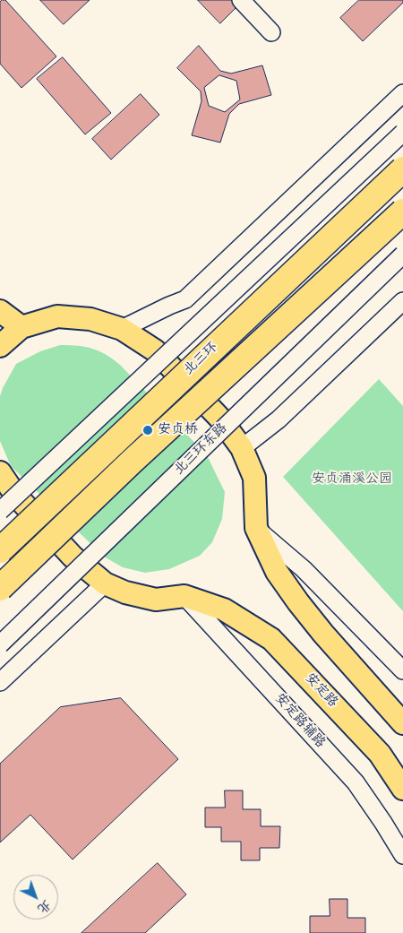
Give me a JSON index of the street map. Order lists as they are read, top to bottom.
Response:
{
  "streets": {
    "highway": ["北三环"],
    "main road": ["安定路"],
    "street": ["北三环东路", "安定路辅路"]
  },
  "crossings": [
    ["安定路", "安定路辅路"]
  ],
  "parks": ["安贞涌溪公园"],
  "places": ["安贞桥"],
  "north": "bottom right"
}
